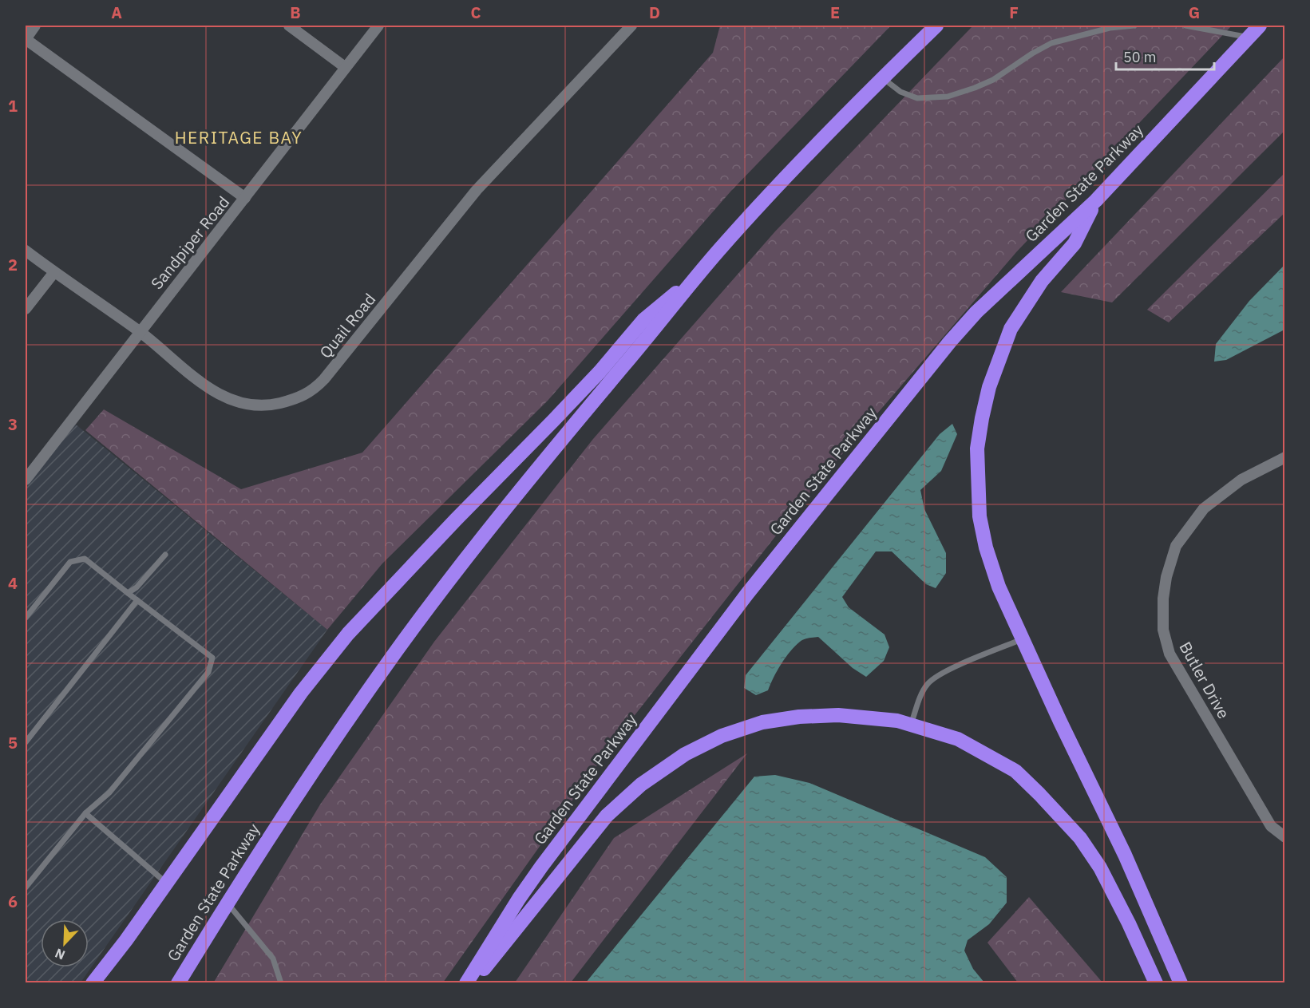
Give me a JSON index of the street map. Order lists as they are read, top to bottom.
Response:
{
  "streets": {
    "highway": ["Garden State Parkway"],
    "street": ["Sandpiper Road", "Quail Road", "Butler Drive"]
  },
  "crossings": [
    ["Sandpiper Road", "Quail Road"]
  ],
  "districts": ["HERITAGE BAY"],
  "scale_bar": "50 m",
  "north": "bottom left",
  "grid": {
    "columns": [
      "A",
      "B",
      "C",
      "D",
      "E",
      "F",
      "G"
    ],
    "rows": [
      "1",
      "2",
      "3",
      "4",
      "5",
      "6"
    ]
  }
}
